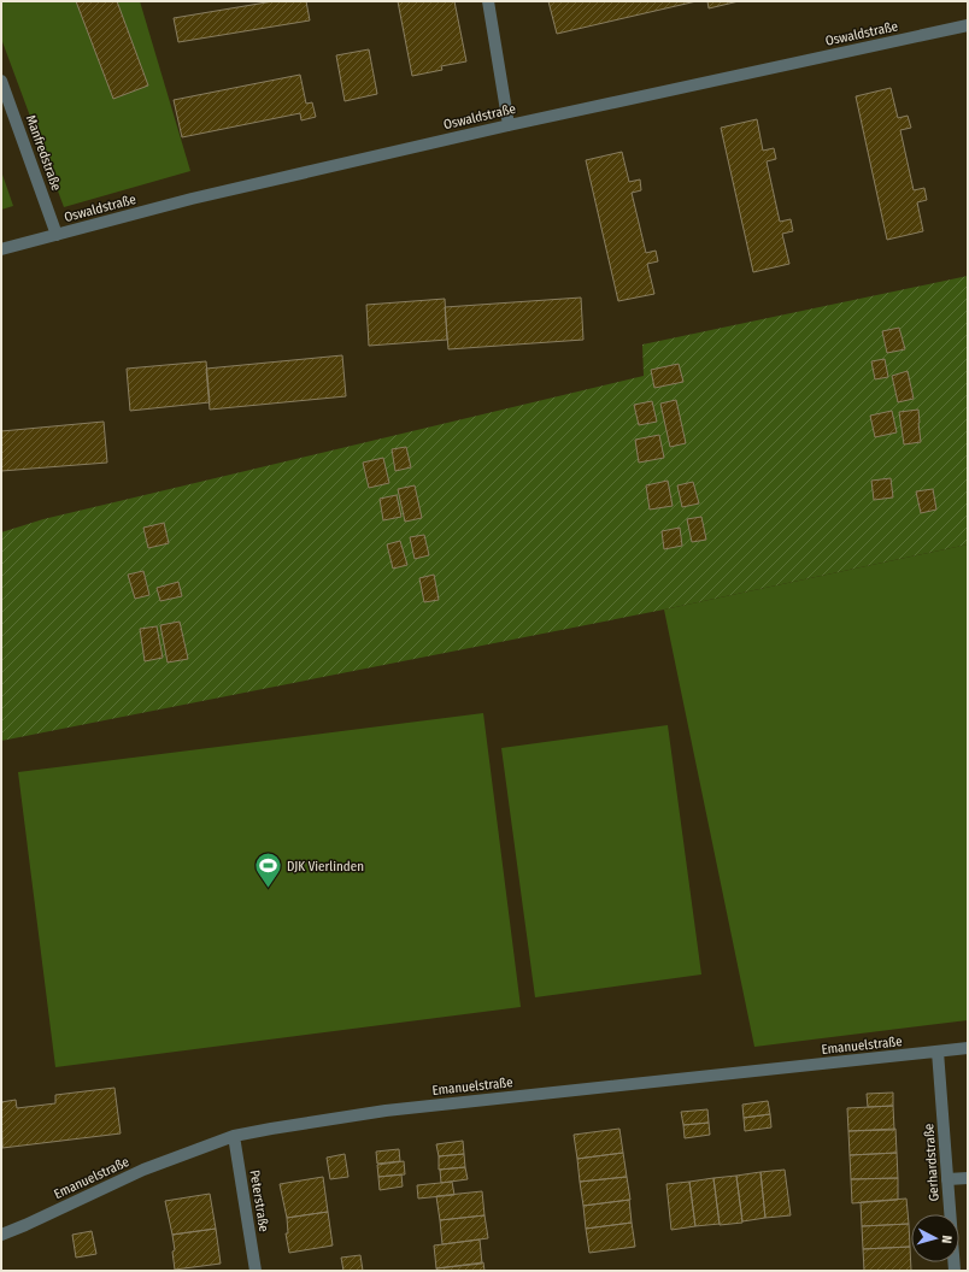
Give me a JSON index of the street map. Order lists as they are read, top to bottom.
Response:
{
  "streets": {
    "street": [
      "Oswaldstraße",
      "Manfredstraße",
      "Emanuelstraße",
      "Gerhardstraße",
      "Peterstraße"
    ]
  },
  "crossings": [
    ["Oswaldstraße", "Manfredstraße"],
    ["Emanuelstraße", "Gerhardstraße"],
    ["Emanuelstraße", "Peterstraße"]
  ],
  "places": {
    "sports": ["DJK Vierlinden"]
  },
  "north": "right"
}
